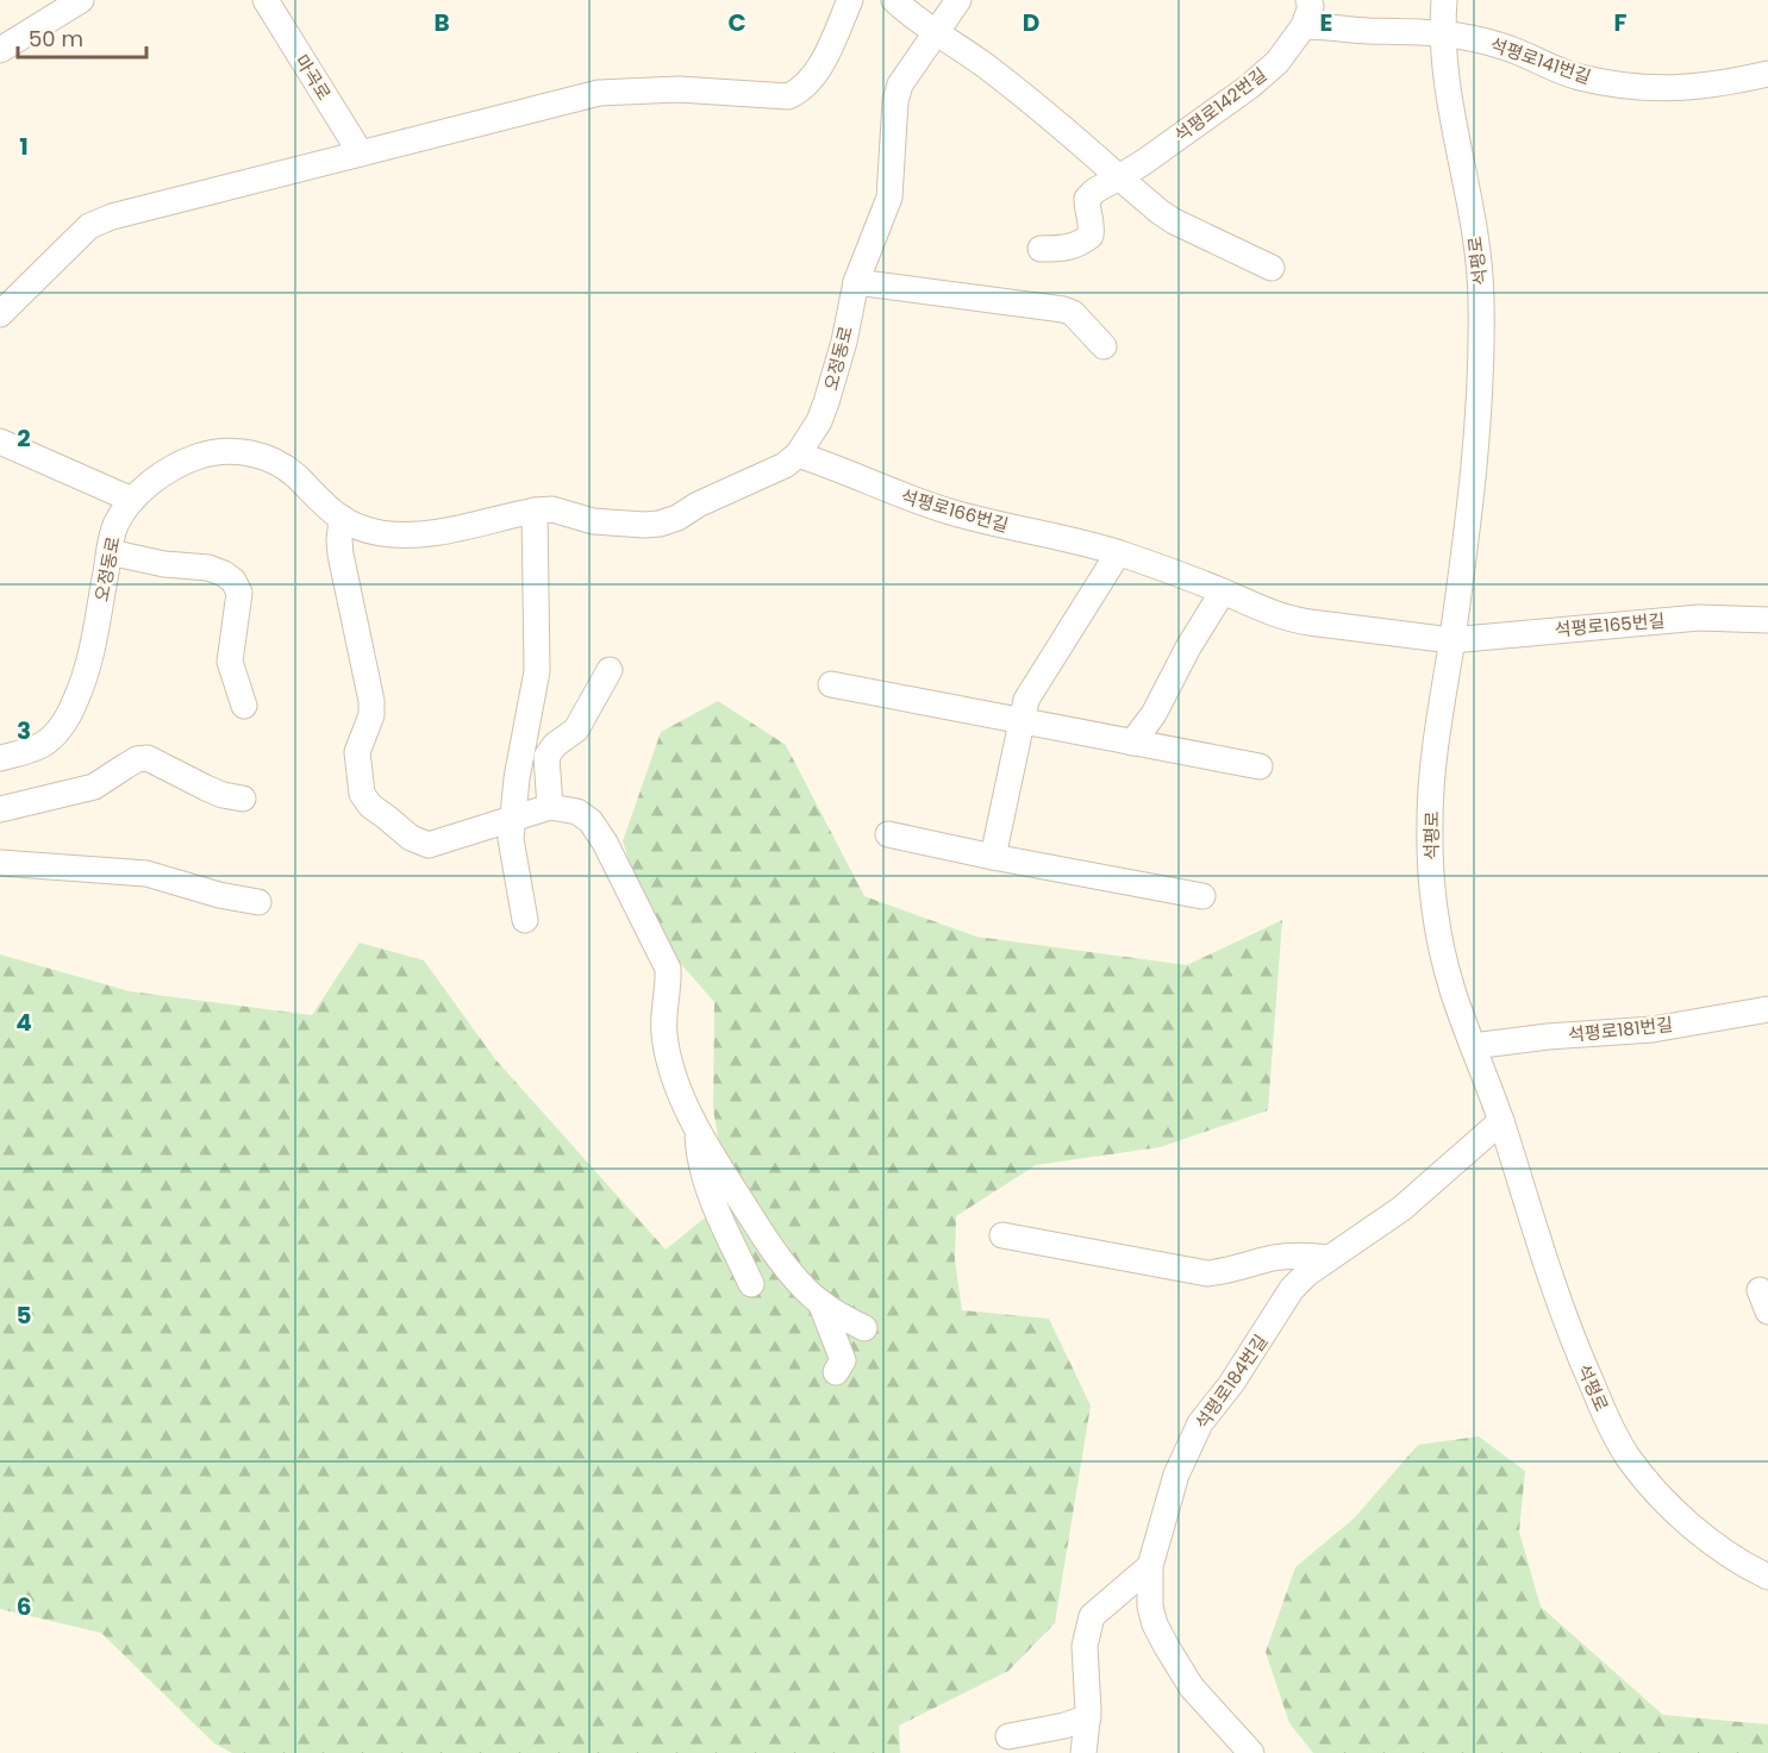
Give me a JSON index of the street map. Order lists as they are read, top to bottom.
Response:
{
  "streets": {
    "street": [
      "석평로141번길",
      "마곡로",
      "석평로142번길",
      "석평로",
      "오정동로",
      "석평로166번길",
      "석평로165번길",
      "석평로181번길",
      "석평로184번길"
    ]
  },
  "crossings": [
    ["석평로141번길", "석평로"],
    ["석평로", "석평로166번길"],
    ["석평로", "석평로165번길"],
    ["석평로", "석평로181번길"],
    ["석평로", "석평로184번길"],
    ["오정동로", "석평로166번길"],
    ["석평로166번길", "석평로165번길"]
  ],
  "scale_bar": "50 m",
  "grid": {
    "columns": [
      "B",
      "C",
      "D",
      "E",
      "F"
    ],
    "rows": [
      "1",
      "2",
      "3",
      "4",
      "5",
      "6"
    ]
  }
}
